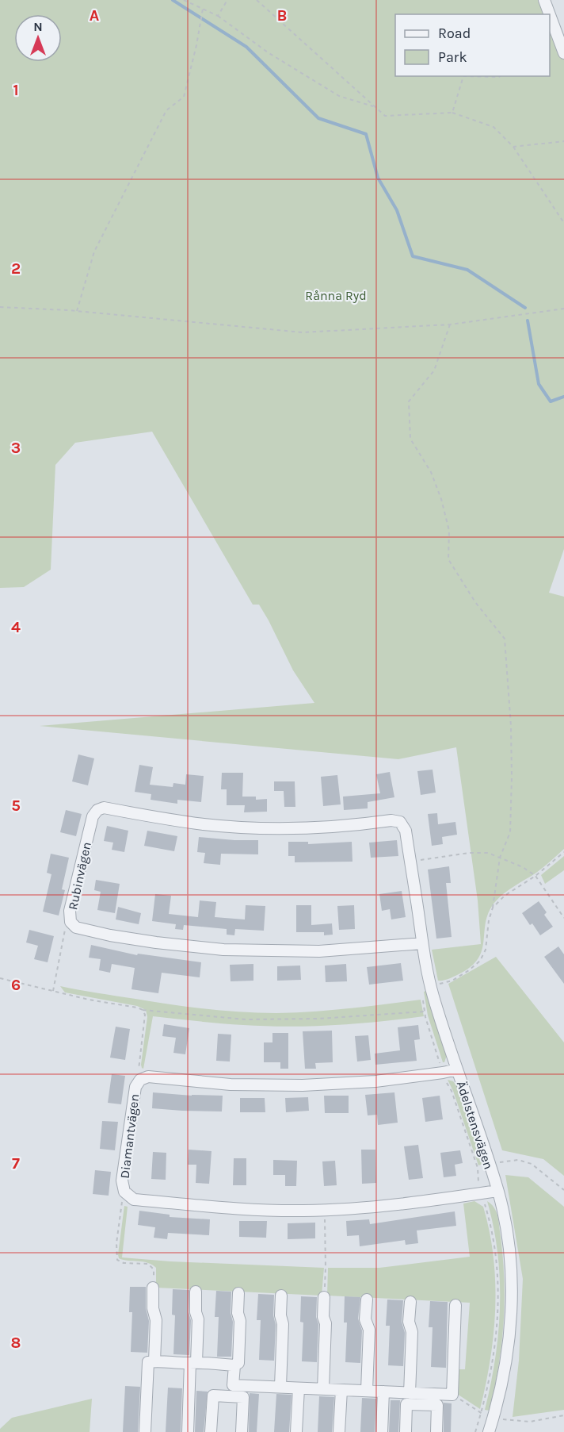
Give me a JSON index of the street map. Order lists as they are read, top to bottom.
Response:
{
  "streets": {
    "street": ["Rubinvägen", "Ädelstensvägen", "Diamantvägen"]
  },
  "crossings": [
    ["Rubinvägen", "Ädelstensvägen"],
    ["Ädelstensvägen", "Diamantvägen"]
  ],
  "parks": ["Rånna Ryd"],
  "legend": ["Road", "Park"],
  "north": "top",
  "grid": {
    "columns": ["A", "B"],
    "rows": [
      "1",
      "2",
      "3",
      "4",
      "5",
      "6",
      "7",
      "8"
    ]
  }
}
